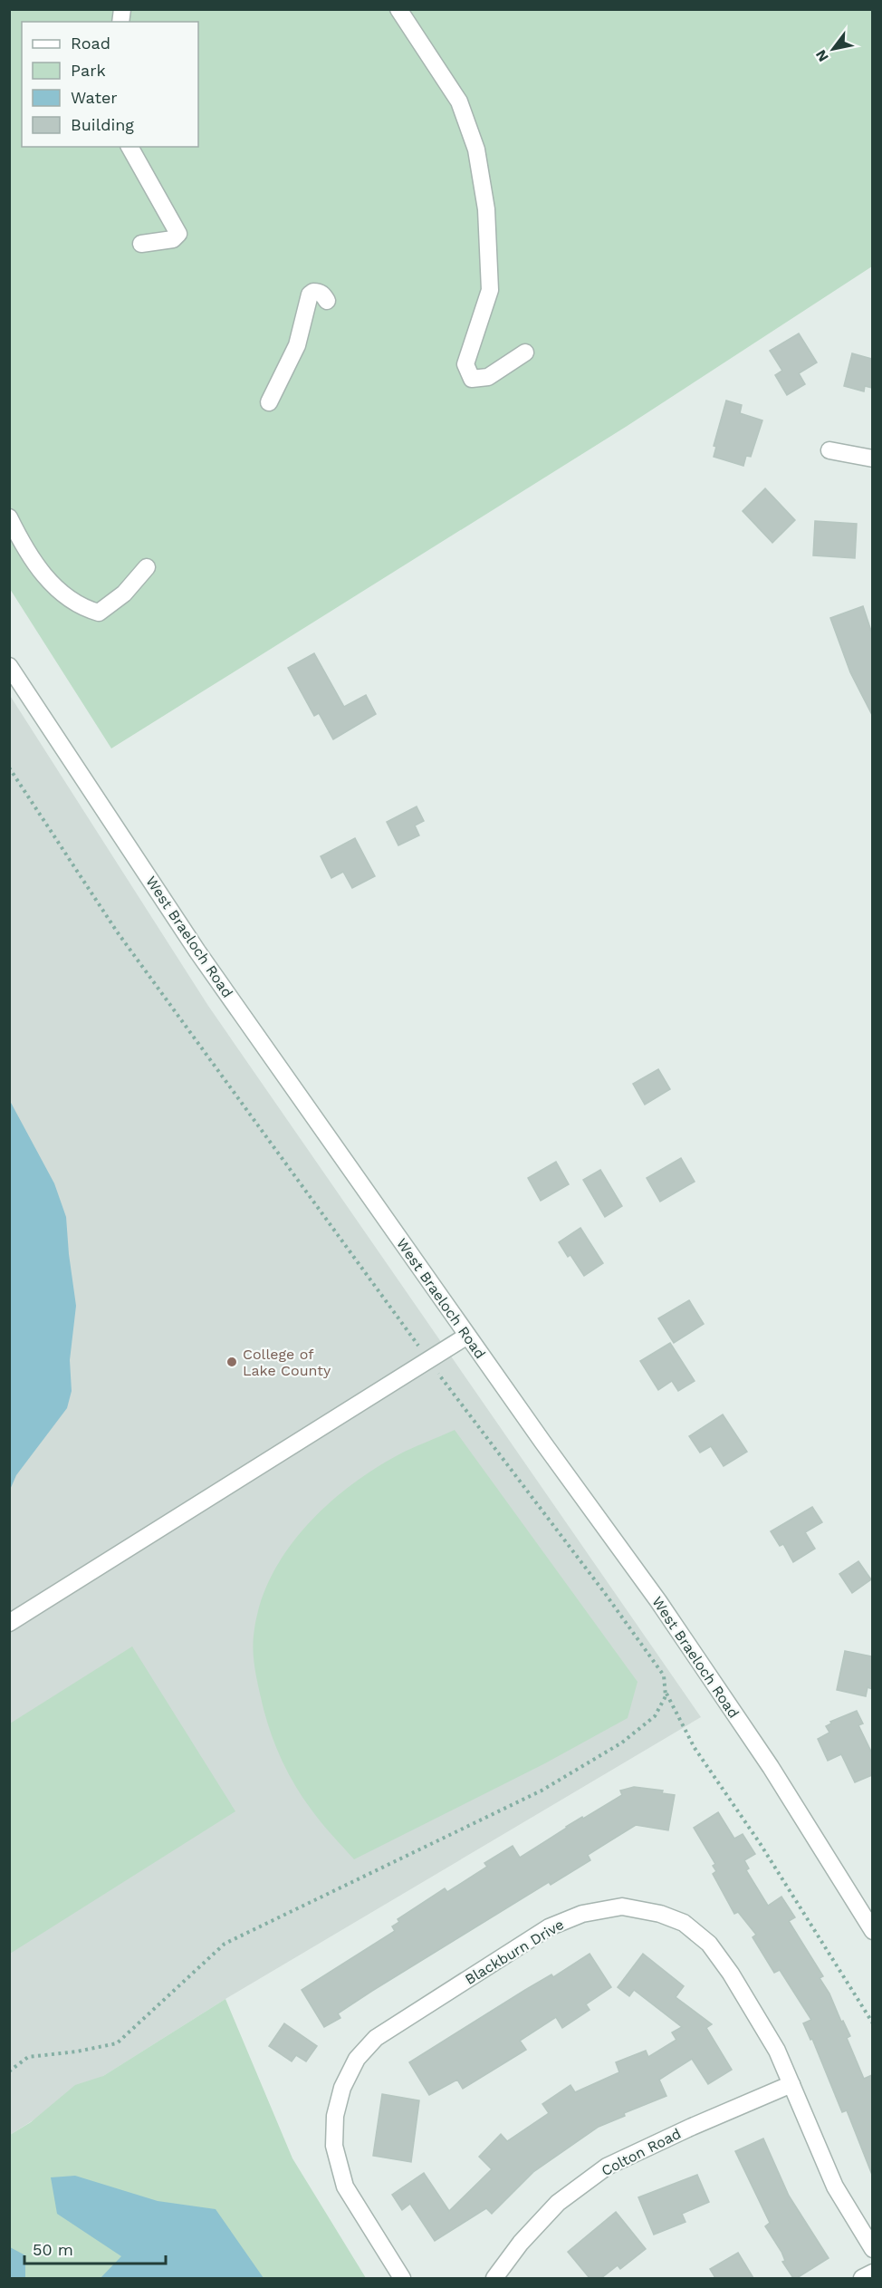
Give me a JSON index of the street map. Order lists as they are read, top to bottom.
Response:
{
  "streets": {
    "street": ["West Braeloch Road", "Blackburn Drive", "Colton Road"]
  },
  "crossings": [
    ["Blackburn Drive", "Colton Road"]
  ],
  "places": ["College of Lake County"],
  "legend": [
    "Road",
    "Park",
    "Water",
    "Building"
  ],
  "scale_bar": "50 m",
  "north": "bottom left"
}
